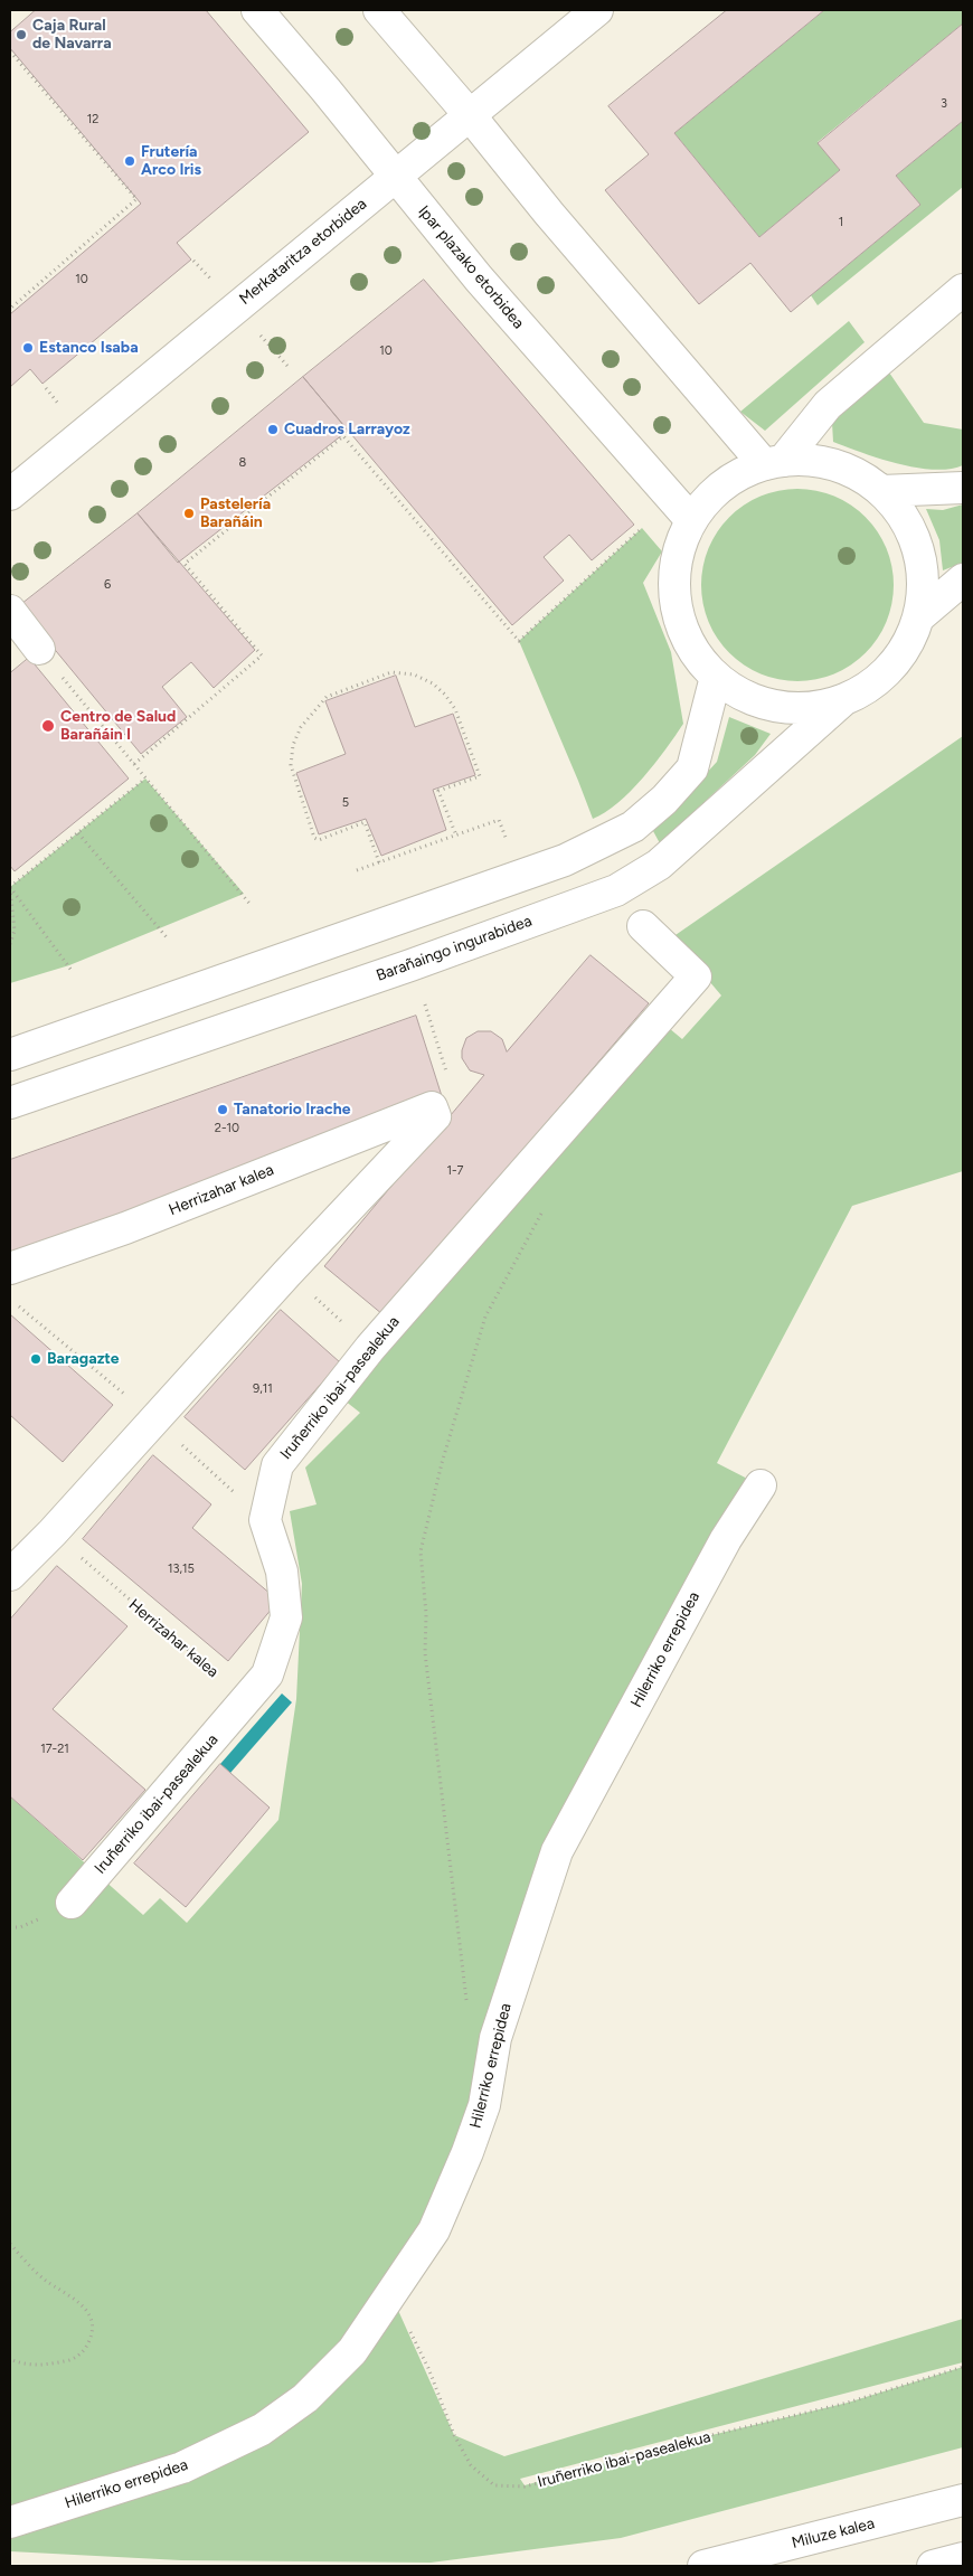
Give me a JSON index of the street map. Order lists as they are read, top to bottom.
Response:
{
  "streets": {
    "street": [
      "Merkataritza etorbidea",
      "Ipar plazako etorbidea",
      "Barañaingo ingurabidea",
      "Herrizahar kalea",
      "Iruñerriko ibai-pasealekua",
      "Hilerriko errepidea",
      "Miluze kalea"
    ]
  },
  "crossings": [
    ["Merkataritza etorbidea", "Ipar plazako etorbidea"],
    ["Herrizahar kalea", "Iruñerriko ibai-pasealekua"],
    ["Iruñerriko ibai-pasealekua", "Hilerriko errepidea"]
  ],
  "places": [
    "Caja Rural de Navarra",
    "Frutería Arco Iris",
    "Estanco Isaba",
    "Cuadros Larrayoz",
    "Pastelería Barañáin",
    "Centro de Salud Barañáin I",
    "Tanatorio Irache",
    "Baragazte"
  ],
  "house_numbers": [
    "3",
    "12",
    "1",
    "10",
    "10",
    "8",
    "6",
    "5",
    "2-10",
    "1-7",
    "9,11",
    "13,15",
    "17-21"
  ]
}
